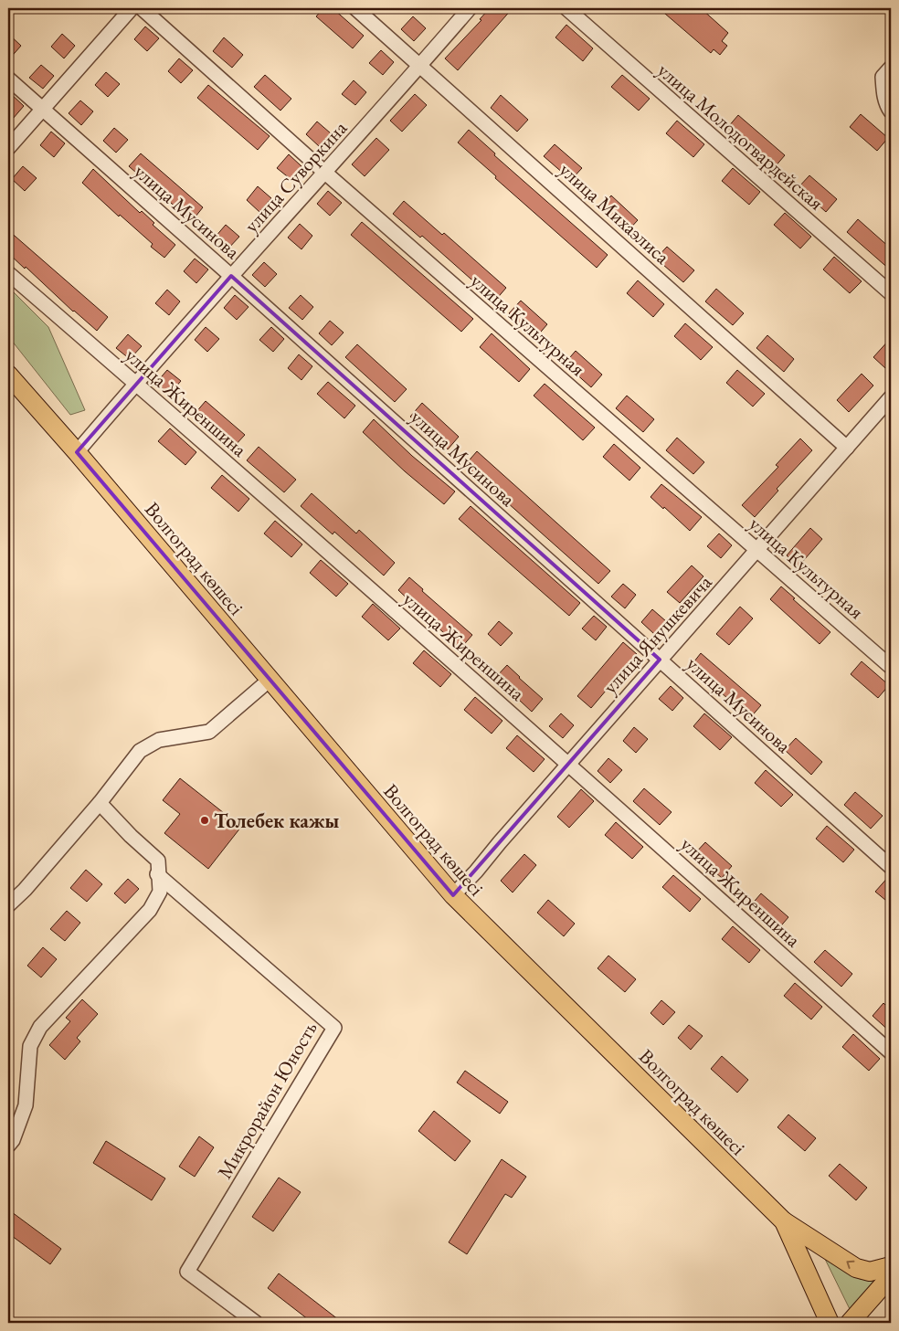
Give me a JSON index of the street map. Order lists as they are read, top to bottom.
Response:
{
  "streets": {
    "main road": ["Волгоград көшесі"],
    "street": [
      "улица Молодогвардейская",
      "улица Суворкина",
      "улица Мусинова",
      "улица Михаэлиса",
      "улица Культурная",
      "улица Жиреншина",
      "улица Янушкевича",
      "Микрорайон Юность"
    ]
  },
  "crossings": [
    ["улица Суворкина", "улица Мусинова"],
    ["улица Суворкина", "улица Михаэлиса"],
    ["улица Суворкина", "улица Культурная"],
    ["улица Суворкина", "улица Жиреншина"],
    ["улица Суворкина", "Волгоград көшесі"],
    ["улица Мусинова", "улица Янушкевича"],
    ["улица Михаэлиса", "улица Янушкевича"],
    ["улица Культурная", "улица Янушкевича"],
    ["улица Жиреншина", "улица Янушкевича"],
    ["Волгоград көшесі", "улица Янушкевича"]
  ],
  "places": ["Толебек кажы"]
}
